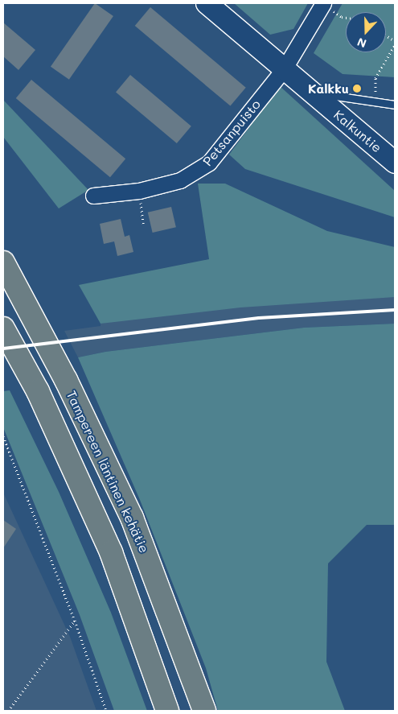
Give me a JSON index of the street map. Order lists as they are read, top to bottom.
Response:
{
  "streets": {
    "highway": ["Tampereen läntinen kehätie"],
    "street": ["Kalkuntie", "Petsanpuisto"]
  },
  "crossings": [
    ["Kalkuntie", "Petsanpuisto"]
  ],
  "places": ["Kalkku"],
  "north": "bottom"
}
